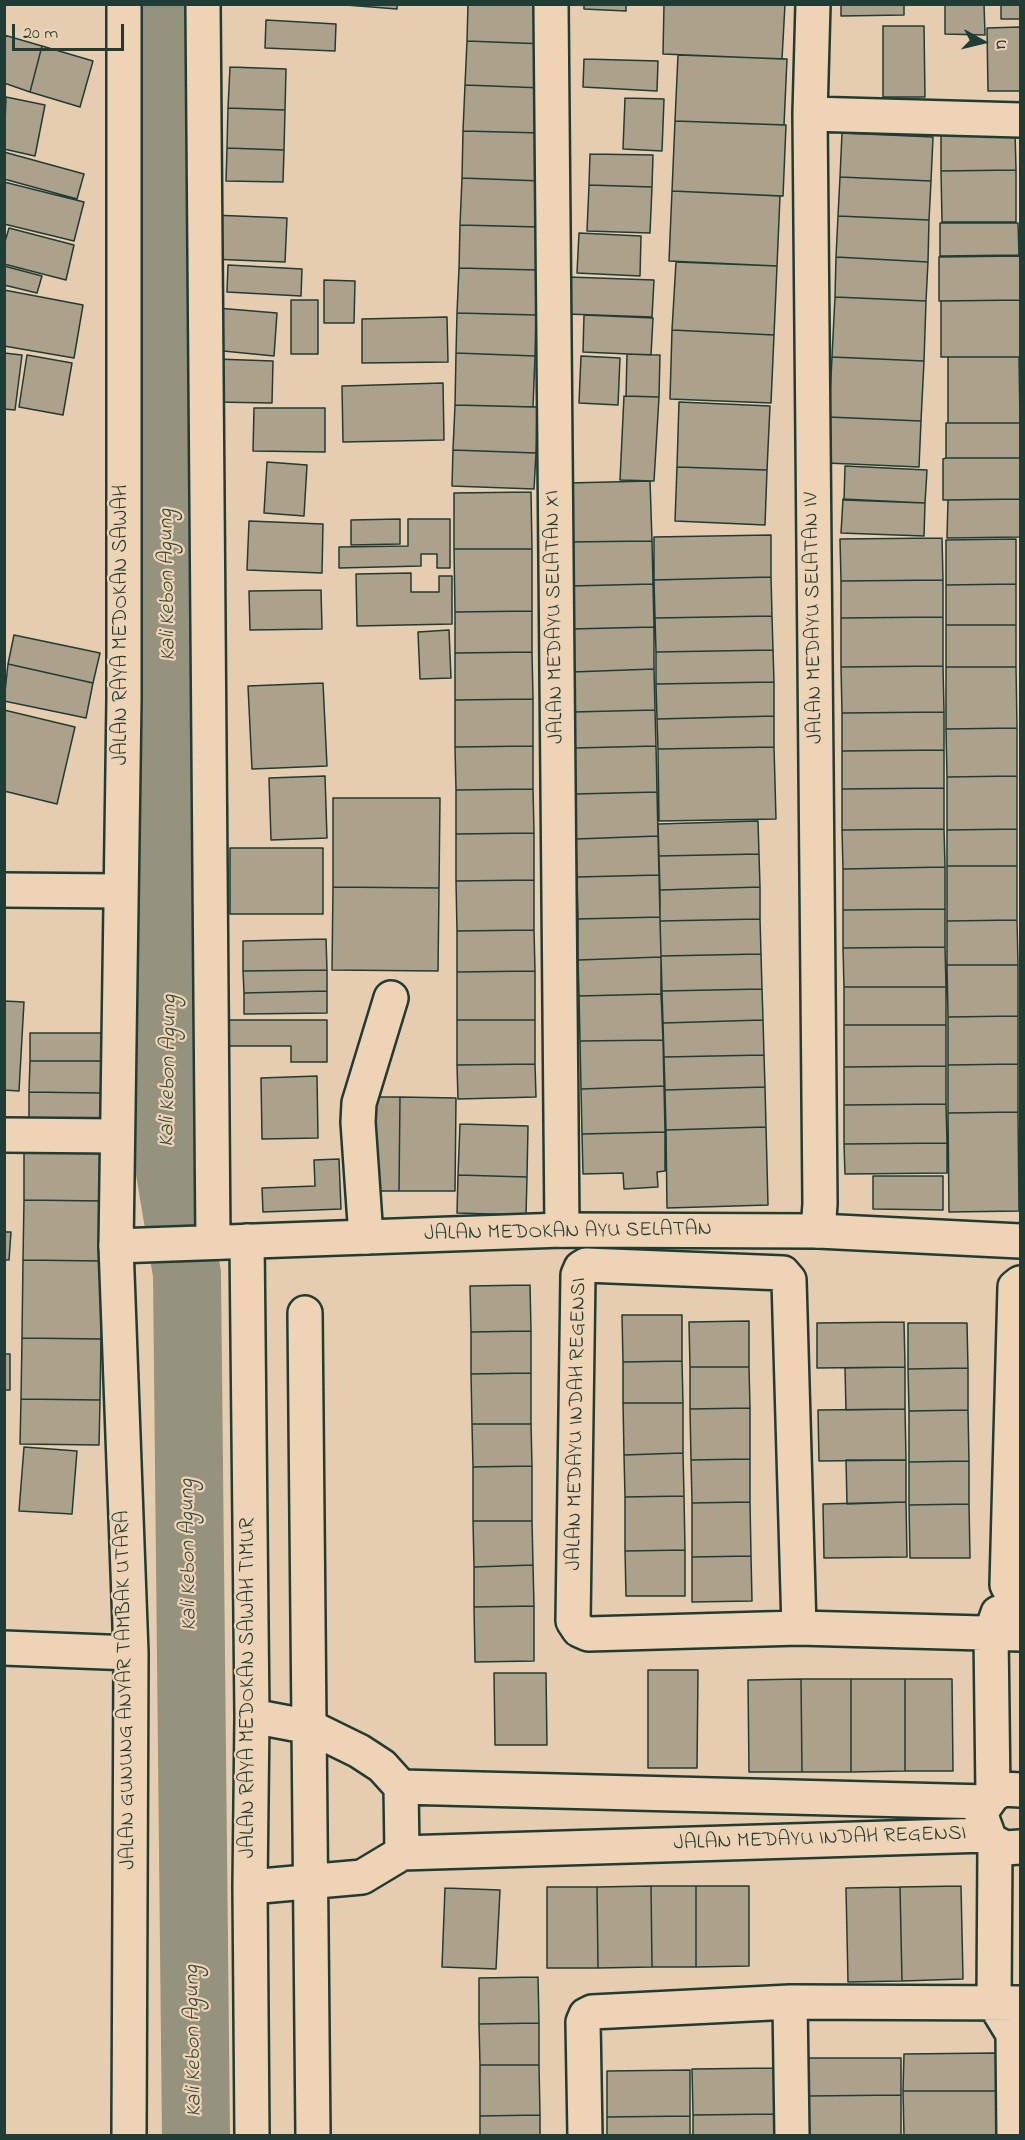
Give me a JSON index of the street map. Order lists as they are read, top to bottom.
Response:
{
  "streets": {
    "street": [
      "JALAN MEDAYU SELATAN XI",
      "JALAN MEDAYU SELATAN IV",
      "JALAN RAYA MEDOKAN SAWAH",
      "JALAN MEDOKAN AYU SELATAN",
      "JALAN MEDAYU INDAH REGENSI",
      "JALAN RAYA MEDOKAN SAWAH TIMUR",
      "JALAN GUNUNG ANYAR TAMBAK UTARA"
    ]
  },
  "crossings": [
    ["JALAN MEDAYU SELATAN XI", "JALAN MEDOKAN AYU SELATAN"],
    ["JALAN MEDAYU SELATAN IV", "JALAN MEDOKAN AYU SELATAN"],
    ["JALAN RAYA MEDOKAN SAWAH", "JALAN MEDOKAN AYU SELATAN"],
    ["JALAN RAYA MEDOKAN SAWAH", "JALAN GUNUNG ANYAR TAMBAK UTARA"],
    ["JALAN MEDOKAN AYU SELATAN", "JALAN RAYA MEDOKAN SAWAH TIMUR"],
    ["JALAN MEDOKAN AYU SELATAN", "JALAN GUNUNG ANYAR TAMBAK UTARA"],
    ["JALAN MEDAYU INDAH REGENSI", "JALAN RAYA MEDOKAN SAWAH TIMUR"]
  ],
  "water": ["Kali Kebon Agung"],
  "scale_bar": "20 m",
  "north": "right"
}
